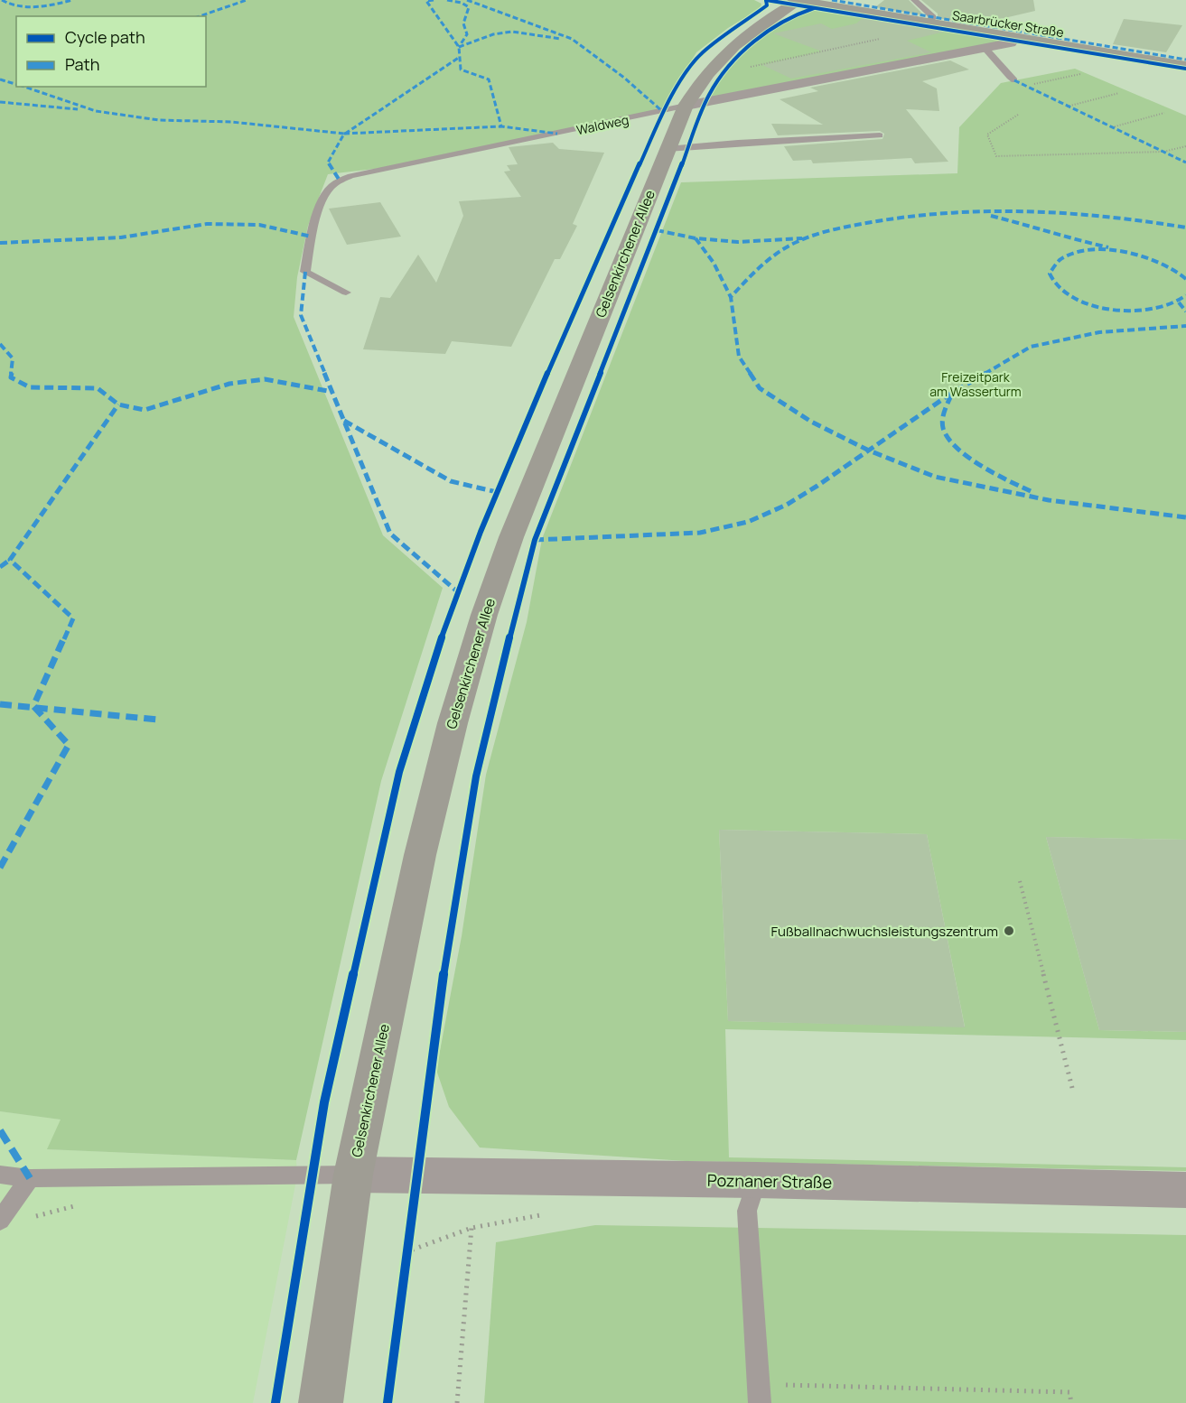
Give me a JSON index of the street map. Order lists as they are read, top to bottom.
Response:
{
  "streets": {
    "main road": ["Saarbrücker Straße", "Gelsenkirchener Allee"],
    "street": ["Waldweg", "Poznaner Straße"]
  },
  "crossings": [
    ["Saarbrücker Straße", "Gelsenkirchener Allee"],
    ["Waldweg", "Gelsenkirchener Allee"],
    ["Gelsenkirchener Allee", "Poznaner Straße"]
  ],
  "parks": ["Freizeitpark am Wasserturm"],
  "places": ["Fußballnachwuchsleistungszentrum"],
  "legend": ["Cycle path", "Path"]
}
